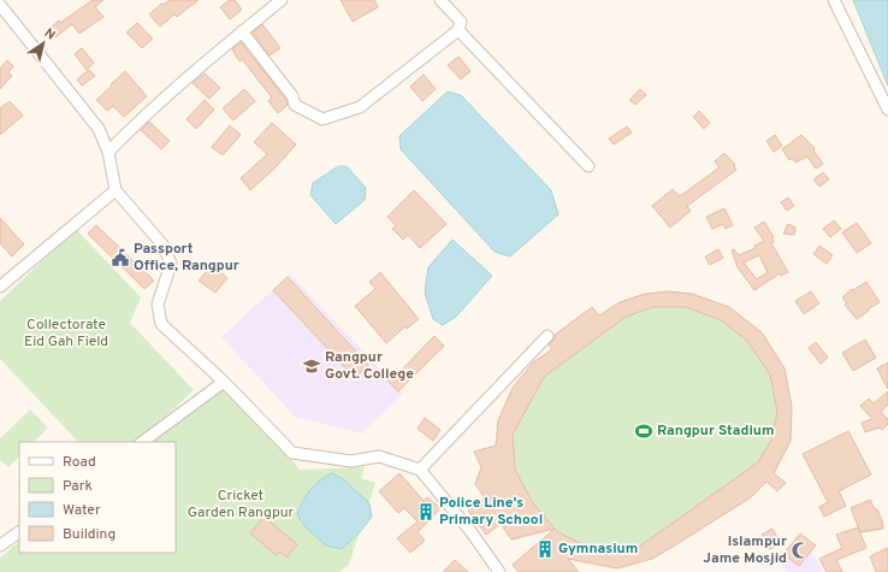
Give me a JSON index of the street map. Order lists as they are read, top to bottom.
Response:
{
  "parks": ["Collectorate Eid Gah Field", "Cricket Garden Rangpur"],
  "places": {
    "public building": ["Passport Office, Rangpur"],
    "school or university": ["Rangpur Govt. College"],
    "sports": ["Rangpur Stadium"],
    "building": ["Police Line's Primary School", "Gymnasium"],
    "mosque": ["Islampur Jame Mosjid"]
  },
  "legend": [
    "Road",
    "Park",
    "Water",
    "Building"
  ],
  "north": "top right"
}
